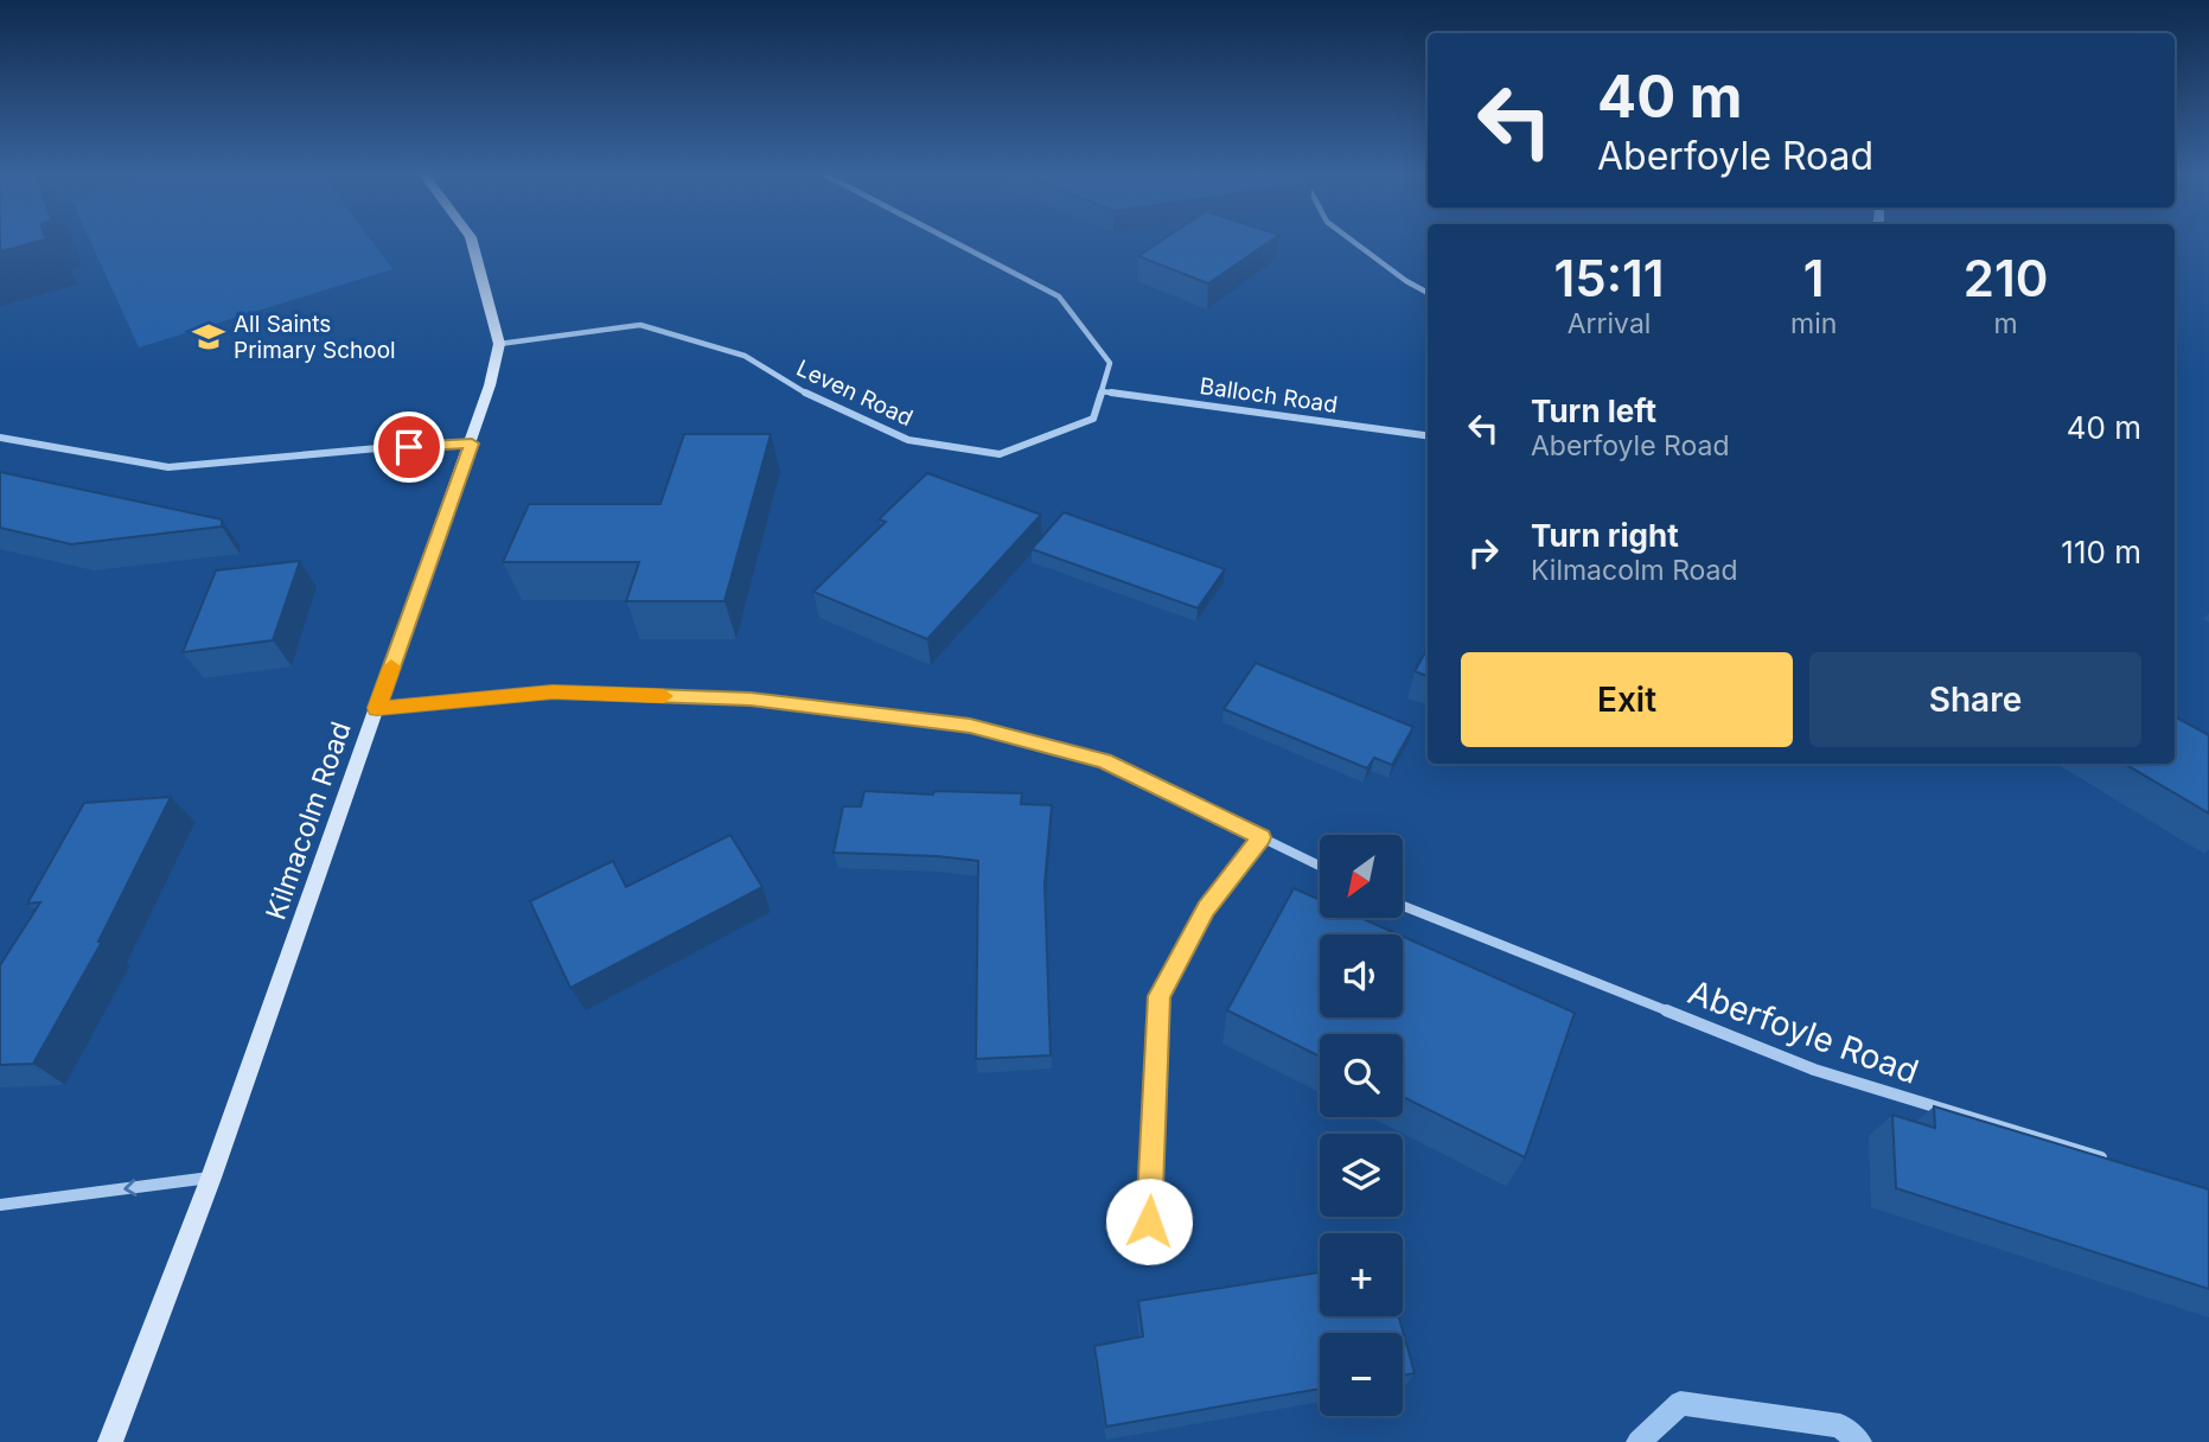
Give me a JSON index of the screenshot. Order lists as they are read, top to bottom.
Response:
{
  "streets": {
    "main road": ["Kilmacolm Road"],
    "street": ["Leven Road", "Balloch Road", "Aberfoyle Road"]
  },
  "crossings": [
    ["Leven Road", "Balloch Road"],
    ["Leven Road", "Kilmacolm Road"]
  ],
  "places": {
    "school or university": ["All Saints Primary School"]
  },
  "north": "bottom left",
  "page": {
    "turn": ["40 m", "Aberfoyle Road"],
    "eta": [
      "15:11",
      "Arrival",
      "1",
      "min",
      "210",
      "m"
    ],
    "list": [
      {
        "name": "Turn left",
        "note": "Aberfoyle Road",
        "value": "40 m"
      },
      {
        "name": "Turn right",
        "note": "Kilmacolm Road",
        "value": "110 m"
      }
    ],
    "buttons": ["Exit", "Share"],
    "map_buttons": ["+", "−"]
  }
}
